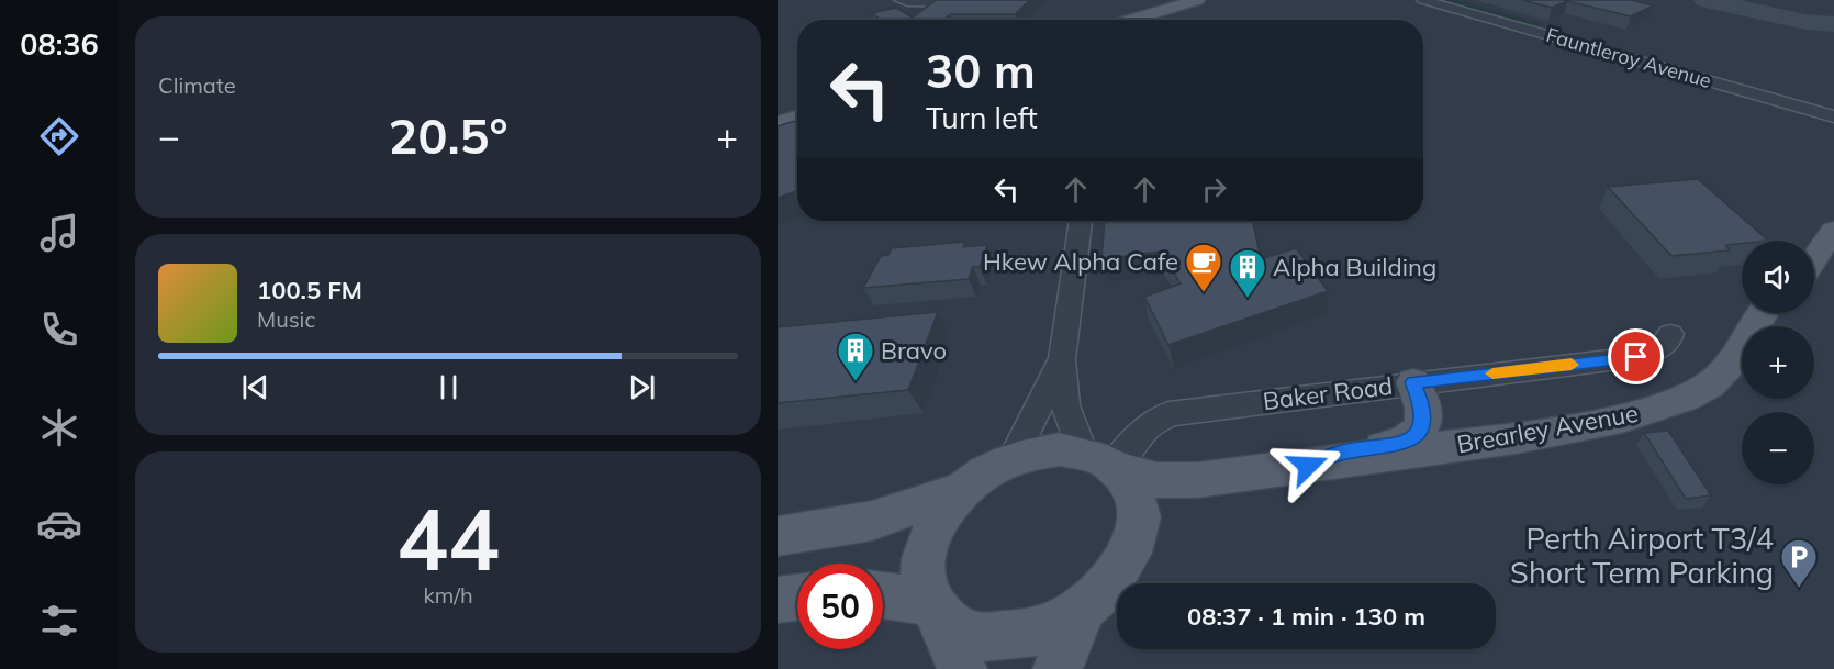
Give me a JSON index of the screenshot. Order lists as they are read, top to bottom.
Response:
{
  "streets": {
    "main road": ["Brearley Avenue"],
    "street": ["Fauntleroy Avenue", "Baker Road"]
  },
  "crossings": [
    ["Baker Road", "Brearley Avenue"]
  ],
  "places": {
    "cafe": ["Hkew Alpha Cafe"],
    "building": ["Alpha Building", "Bravo"],
    "parking": ["Perth Airport T3/4 Short Term Parking"]
  },
  "page": {
    "tabs": "08:36",
    "tile": [
      "Climate",
      ["44", "km/h"]
    ],
    "turn": ["30 m", "Turn left"],
    "heat": ["−", "20.5°", "+"],
    "map_buttons": ["+", "−"],
    "song": ["100.5 FM", "Music"],
    "limit": "50",
    "trip": "08:37 · 1 min · 130 m"
  }
}
